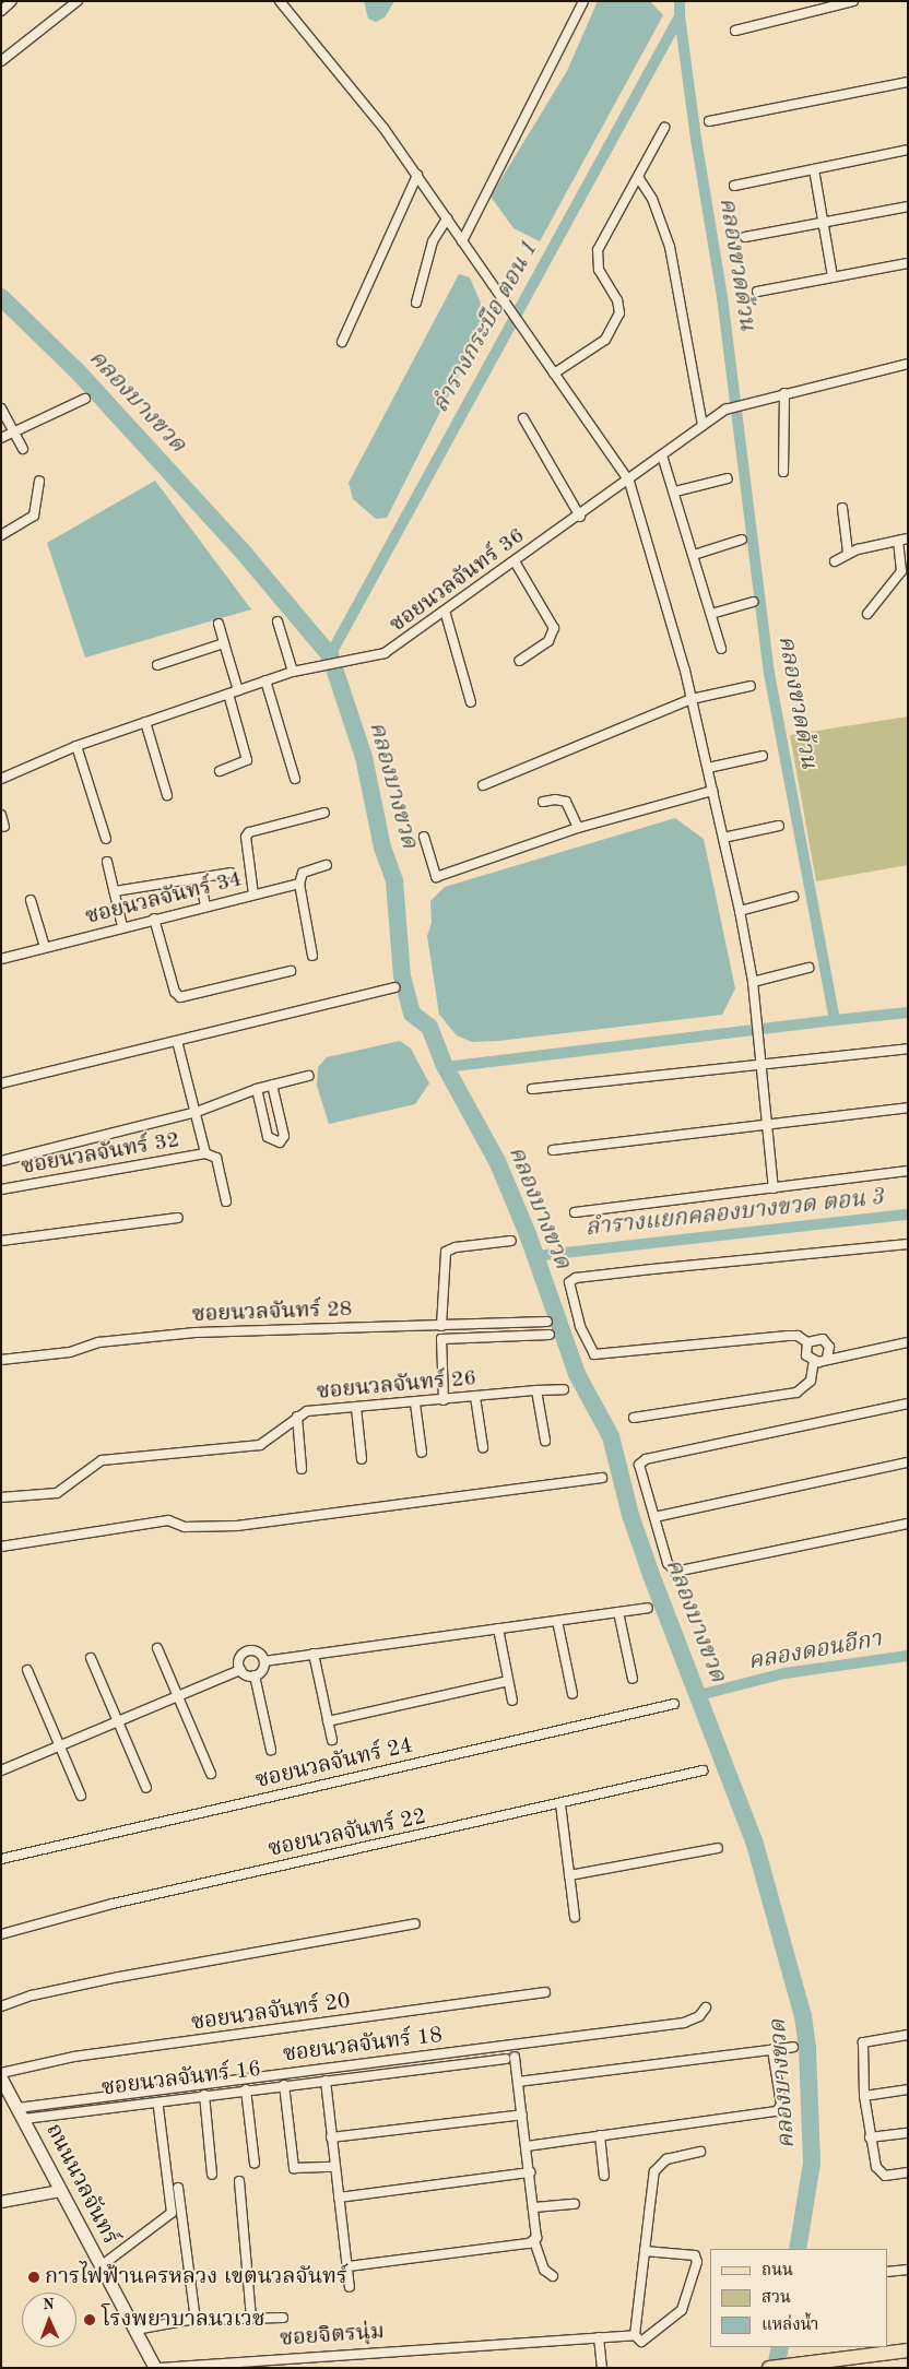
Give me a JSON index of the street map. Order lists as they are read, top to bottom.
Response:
{
  "streets": {
    "main road": ["ถนนนวลจันทร์"],
    "street": [
      "ซอยนวลจันทร์ 36",
      "ซอยนวลจันทร์ 34",
      "ซอยนวลจันทร์ 32",
      "ซอยนวลจันทร์ 28",
      "ซอยนวลจันทร์ 26",
      "ซอยนวลจันทร์ 24",
      "ซอยนวลจันทร์ 22",
      "ซอยนวลจันทร์ 20",
      "ซอยนวลจันทร์ 18",
      "ซอยนวลจันทร์ 16",
      "ซอยจิตรนุ่ม"
    ]
  },
  "crossings": [
    ["ซอยนวลจันทร์ 18", "ซอยนวลจันทร์ 16"],
    ["ซอยนวลจันทร์ 18", "ถนนนวลจันทร์"],
    ["ซอยนวลจันทร์ 16", "ถนนนวลจันทร์"],
    ["ถนนนวลจันทร์", "ซอยจิตรนุ่ม"]
  ],
  "water": [
    "คลองขวดด้วน",
    "ลำรางกระบือ ตอน 1",
    "คลองบางขวด",
    "ลำรางแยกคลองบางขวด ตอน 3",
    "คลองดอนอีกา"
  ],
  "places": ["การไฟฟ้านครหลวง เขตนวลจันทร์", "โรงพยาบาลนวเวช"],
  "legend": ["ถนน", "สวน", "แหล่งน้ำ"],
  "north": "top"
}
